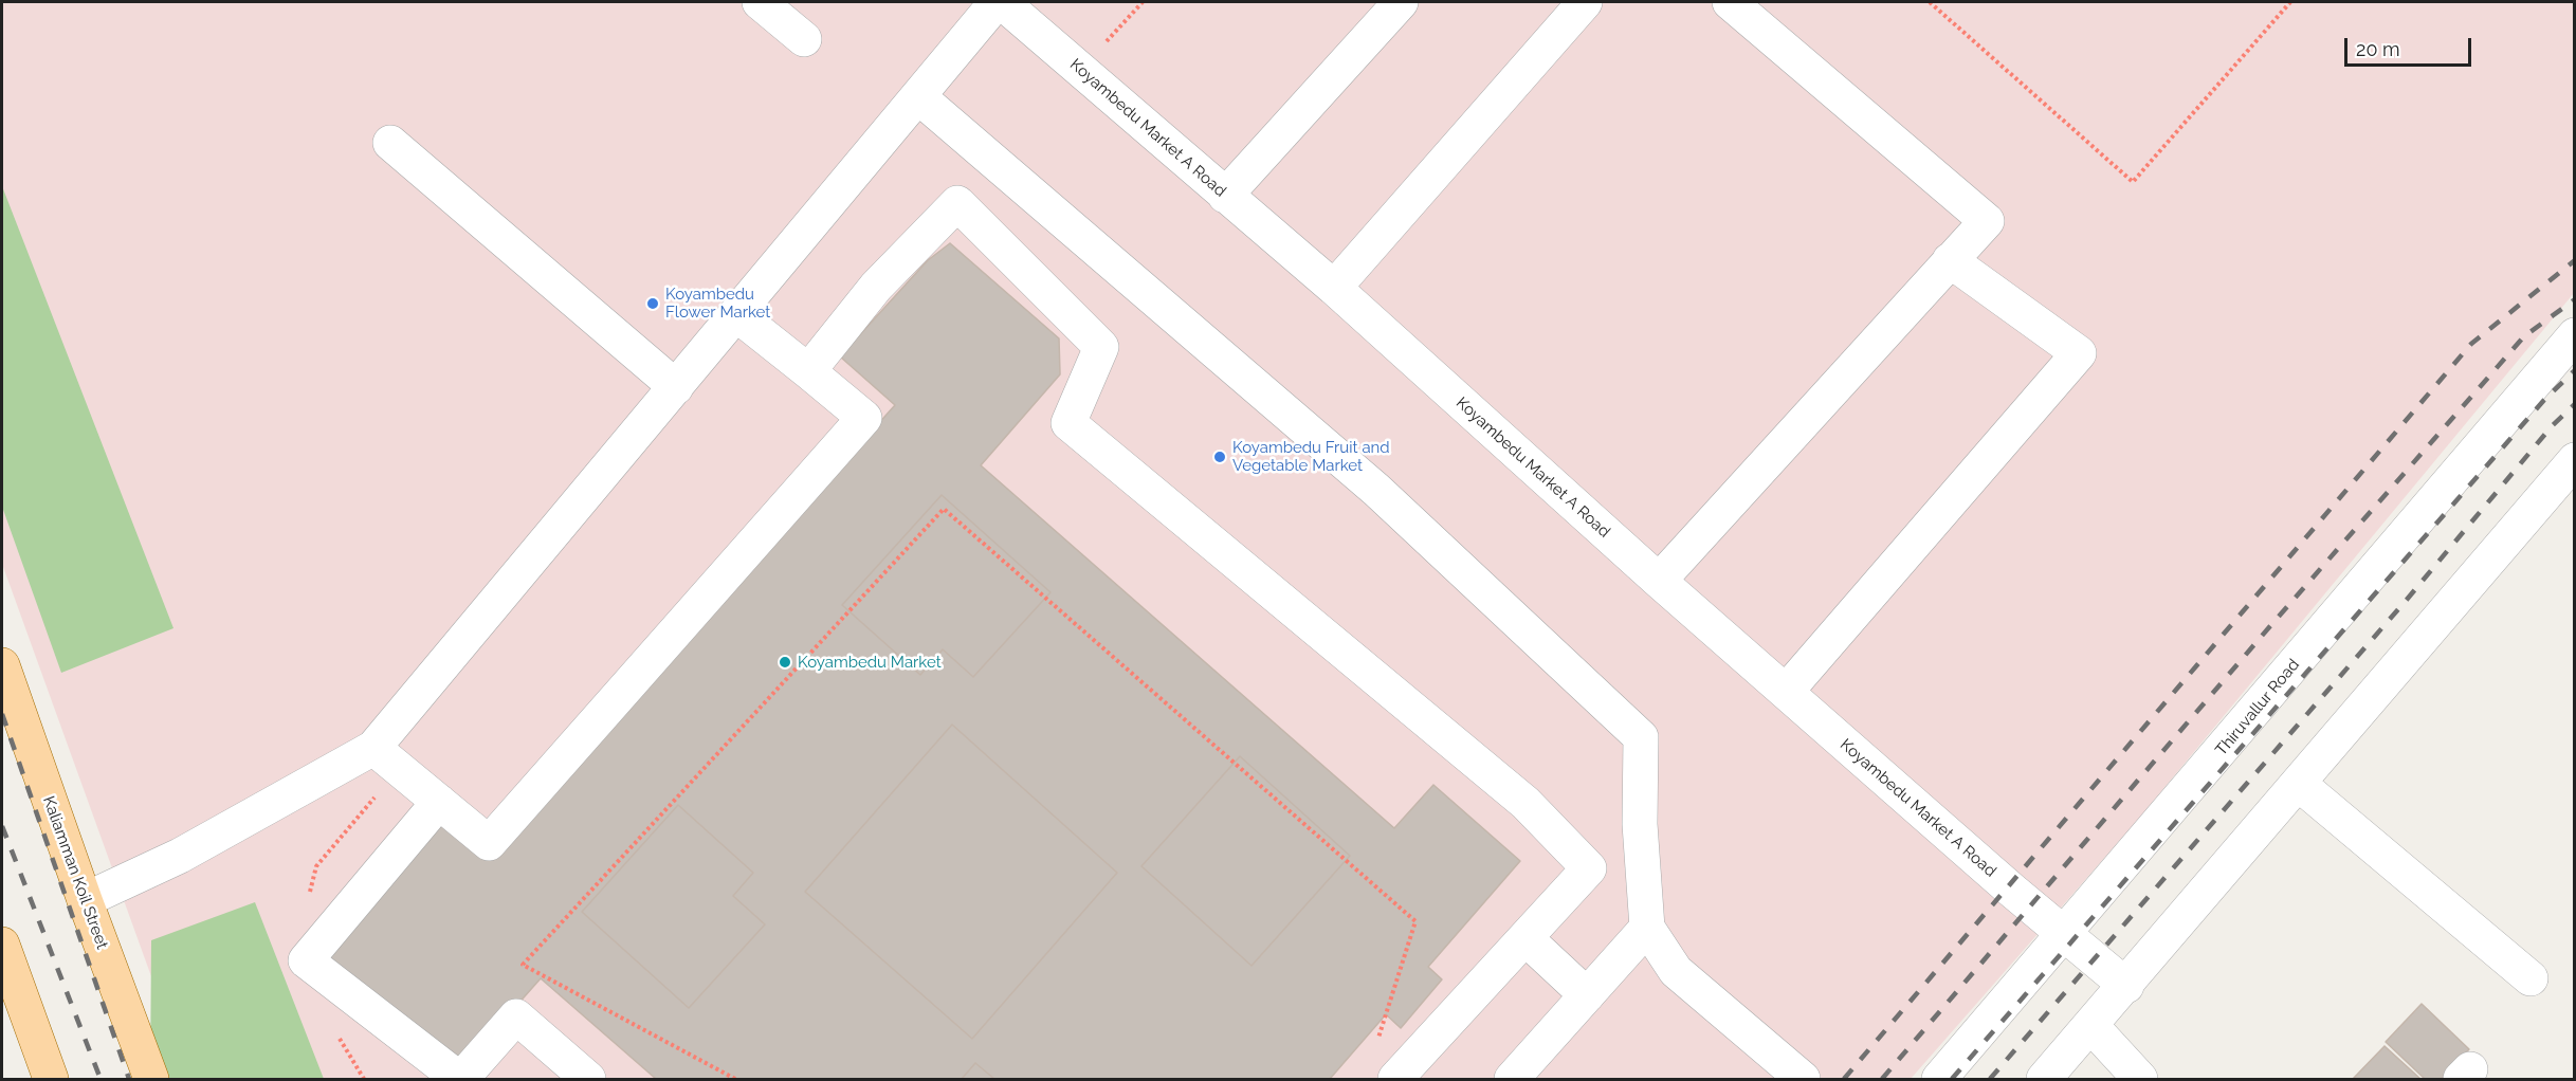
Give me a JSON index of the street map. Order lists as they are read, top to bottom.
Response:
{
  "streets": {
    "main road": ["Kaliamman Koil Street"],
    "street": ["Koyambedu Market A Road", "Thiruvallur Road"]
  },
  "crossings": [
    ["Koyambedu Market A Road", "Thiruvallur Road"]
  ],
  "places": ["Koyambedu Flower Market", "Koyambedu Fruit and Vegetable Market", "Koyambedu Market"],
  "scale_bar": "20 m"
}
